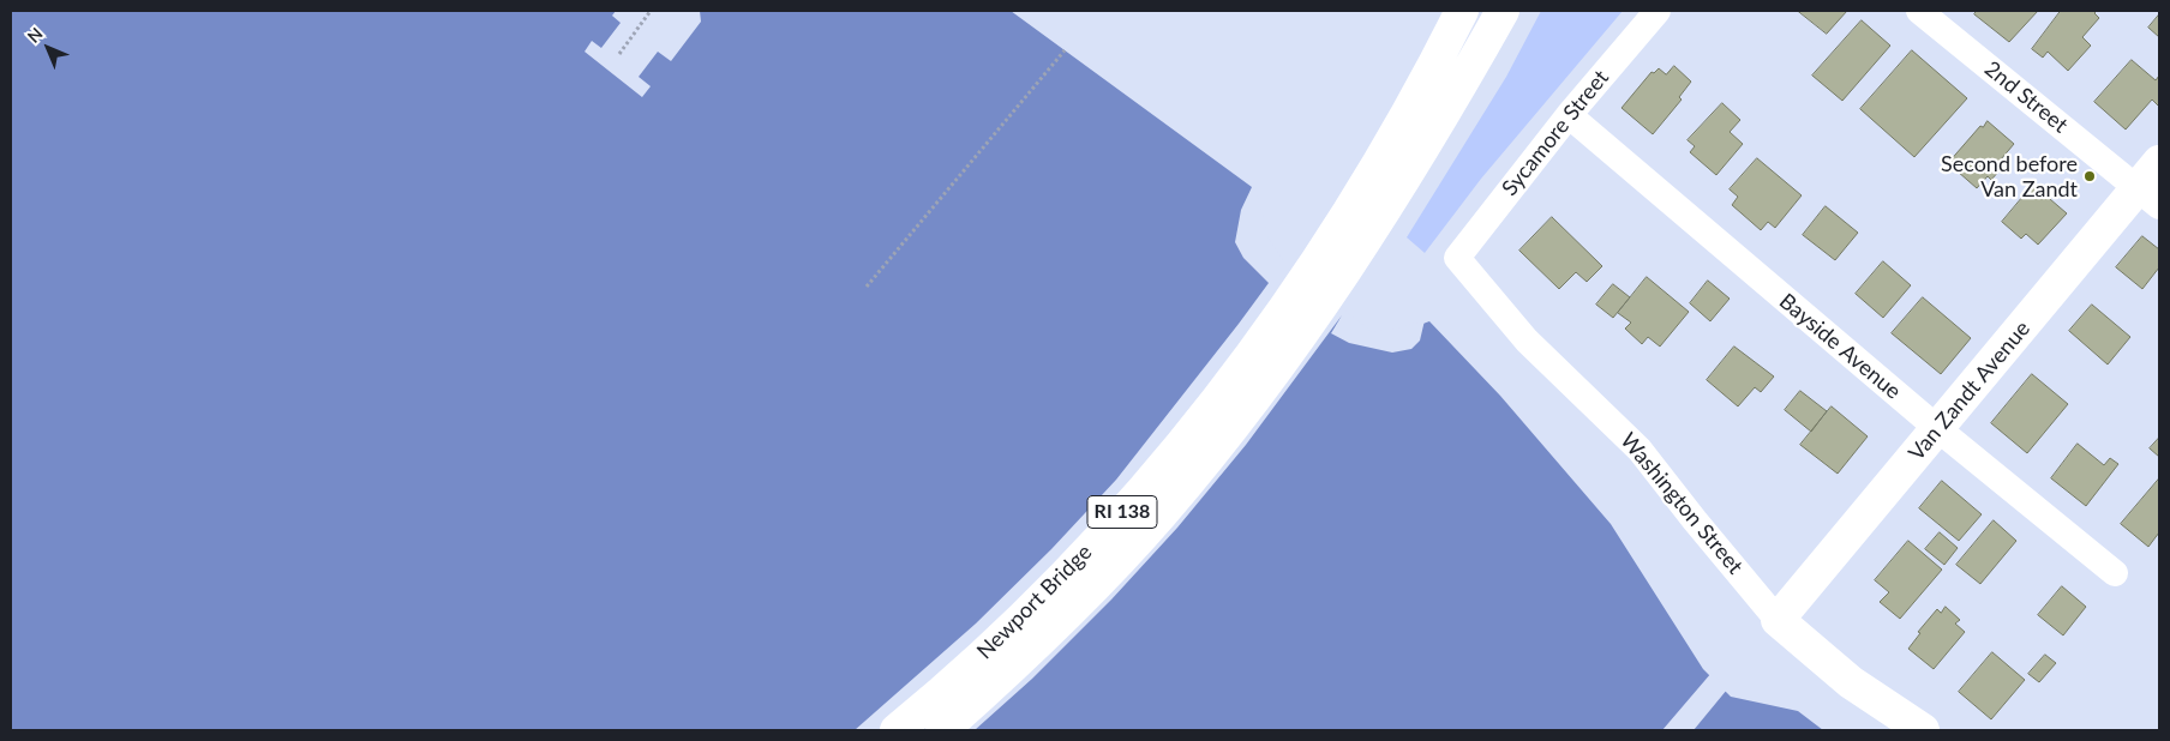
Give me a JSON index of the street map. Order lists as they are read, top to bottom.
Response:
{
  "streets": {
    "main road": [
      "Van Zandt Avenue",
      "Washington Street",
      "RI 138",
      "Newport Bridge"
    ],
    "street": ["2nd Street", "Sycamore Street", "Bayside Avenue"]
  },
  "crossings": [
    ["2nd Street", "Van Zandt Avenue"],
    ["Sycamore Street", "Bayside Avenue"],
    ["Sycamore Street", "Washington Street"],
    ["Bayside Avenue", "Van Zandt Avenue"],
    ["Van Zandt Avenue", "Washington Street"],
    ["RI 138", "Newport Bridge"]
  ],
  "places": ["Second before Van Zandt"],
  "north": "top left"
}
